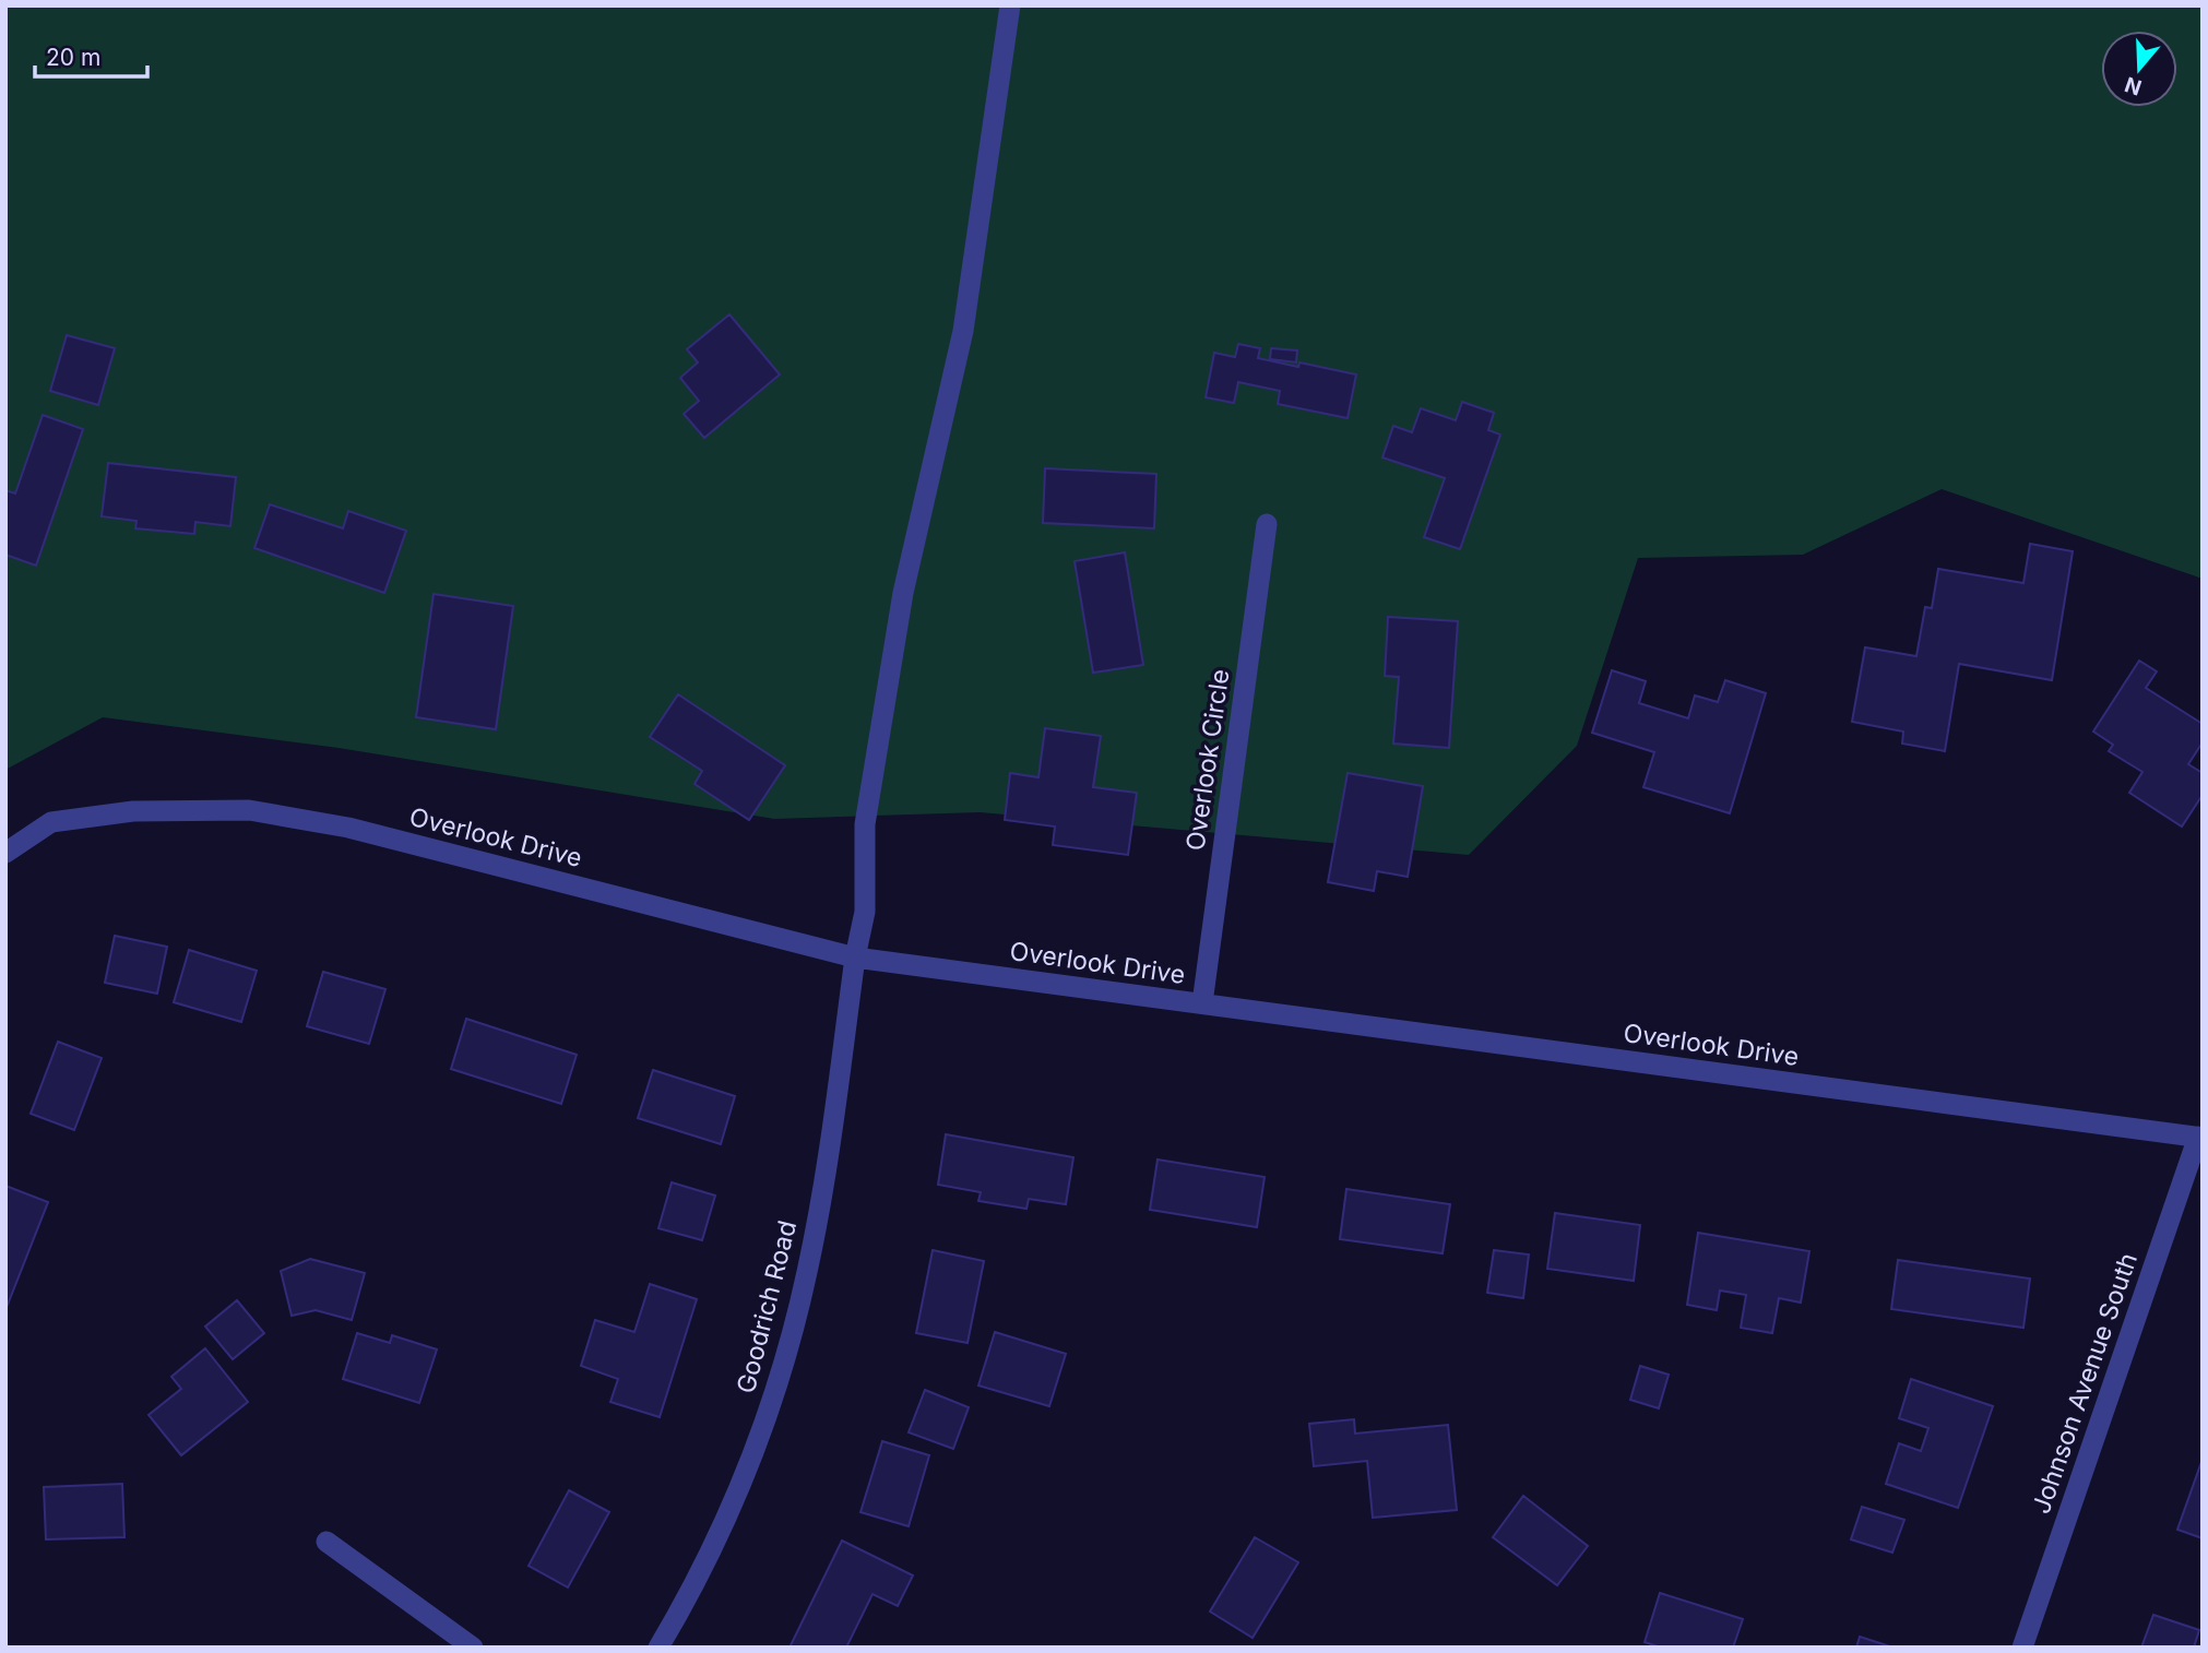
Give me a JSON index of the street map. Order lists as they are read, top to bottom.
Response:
{
  "streets": {
    "street": [
      "Overlook Circle",
      "Overlook Drive",
      "Goodrich Road",
      "Johnson Avenue South"
    ]
  },
  "crossings": [
    ["Overlook Circle", "Overlook Drive"],
    ["Overlook Drive", "Goodrich Road"],
    ["Overlook Drive", "Johnson Avenue South"]
  ],
  "scale_bar": "20 m",
  "north": "bottom"
}
